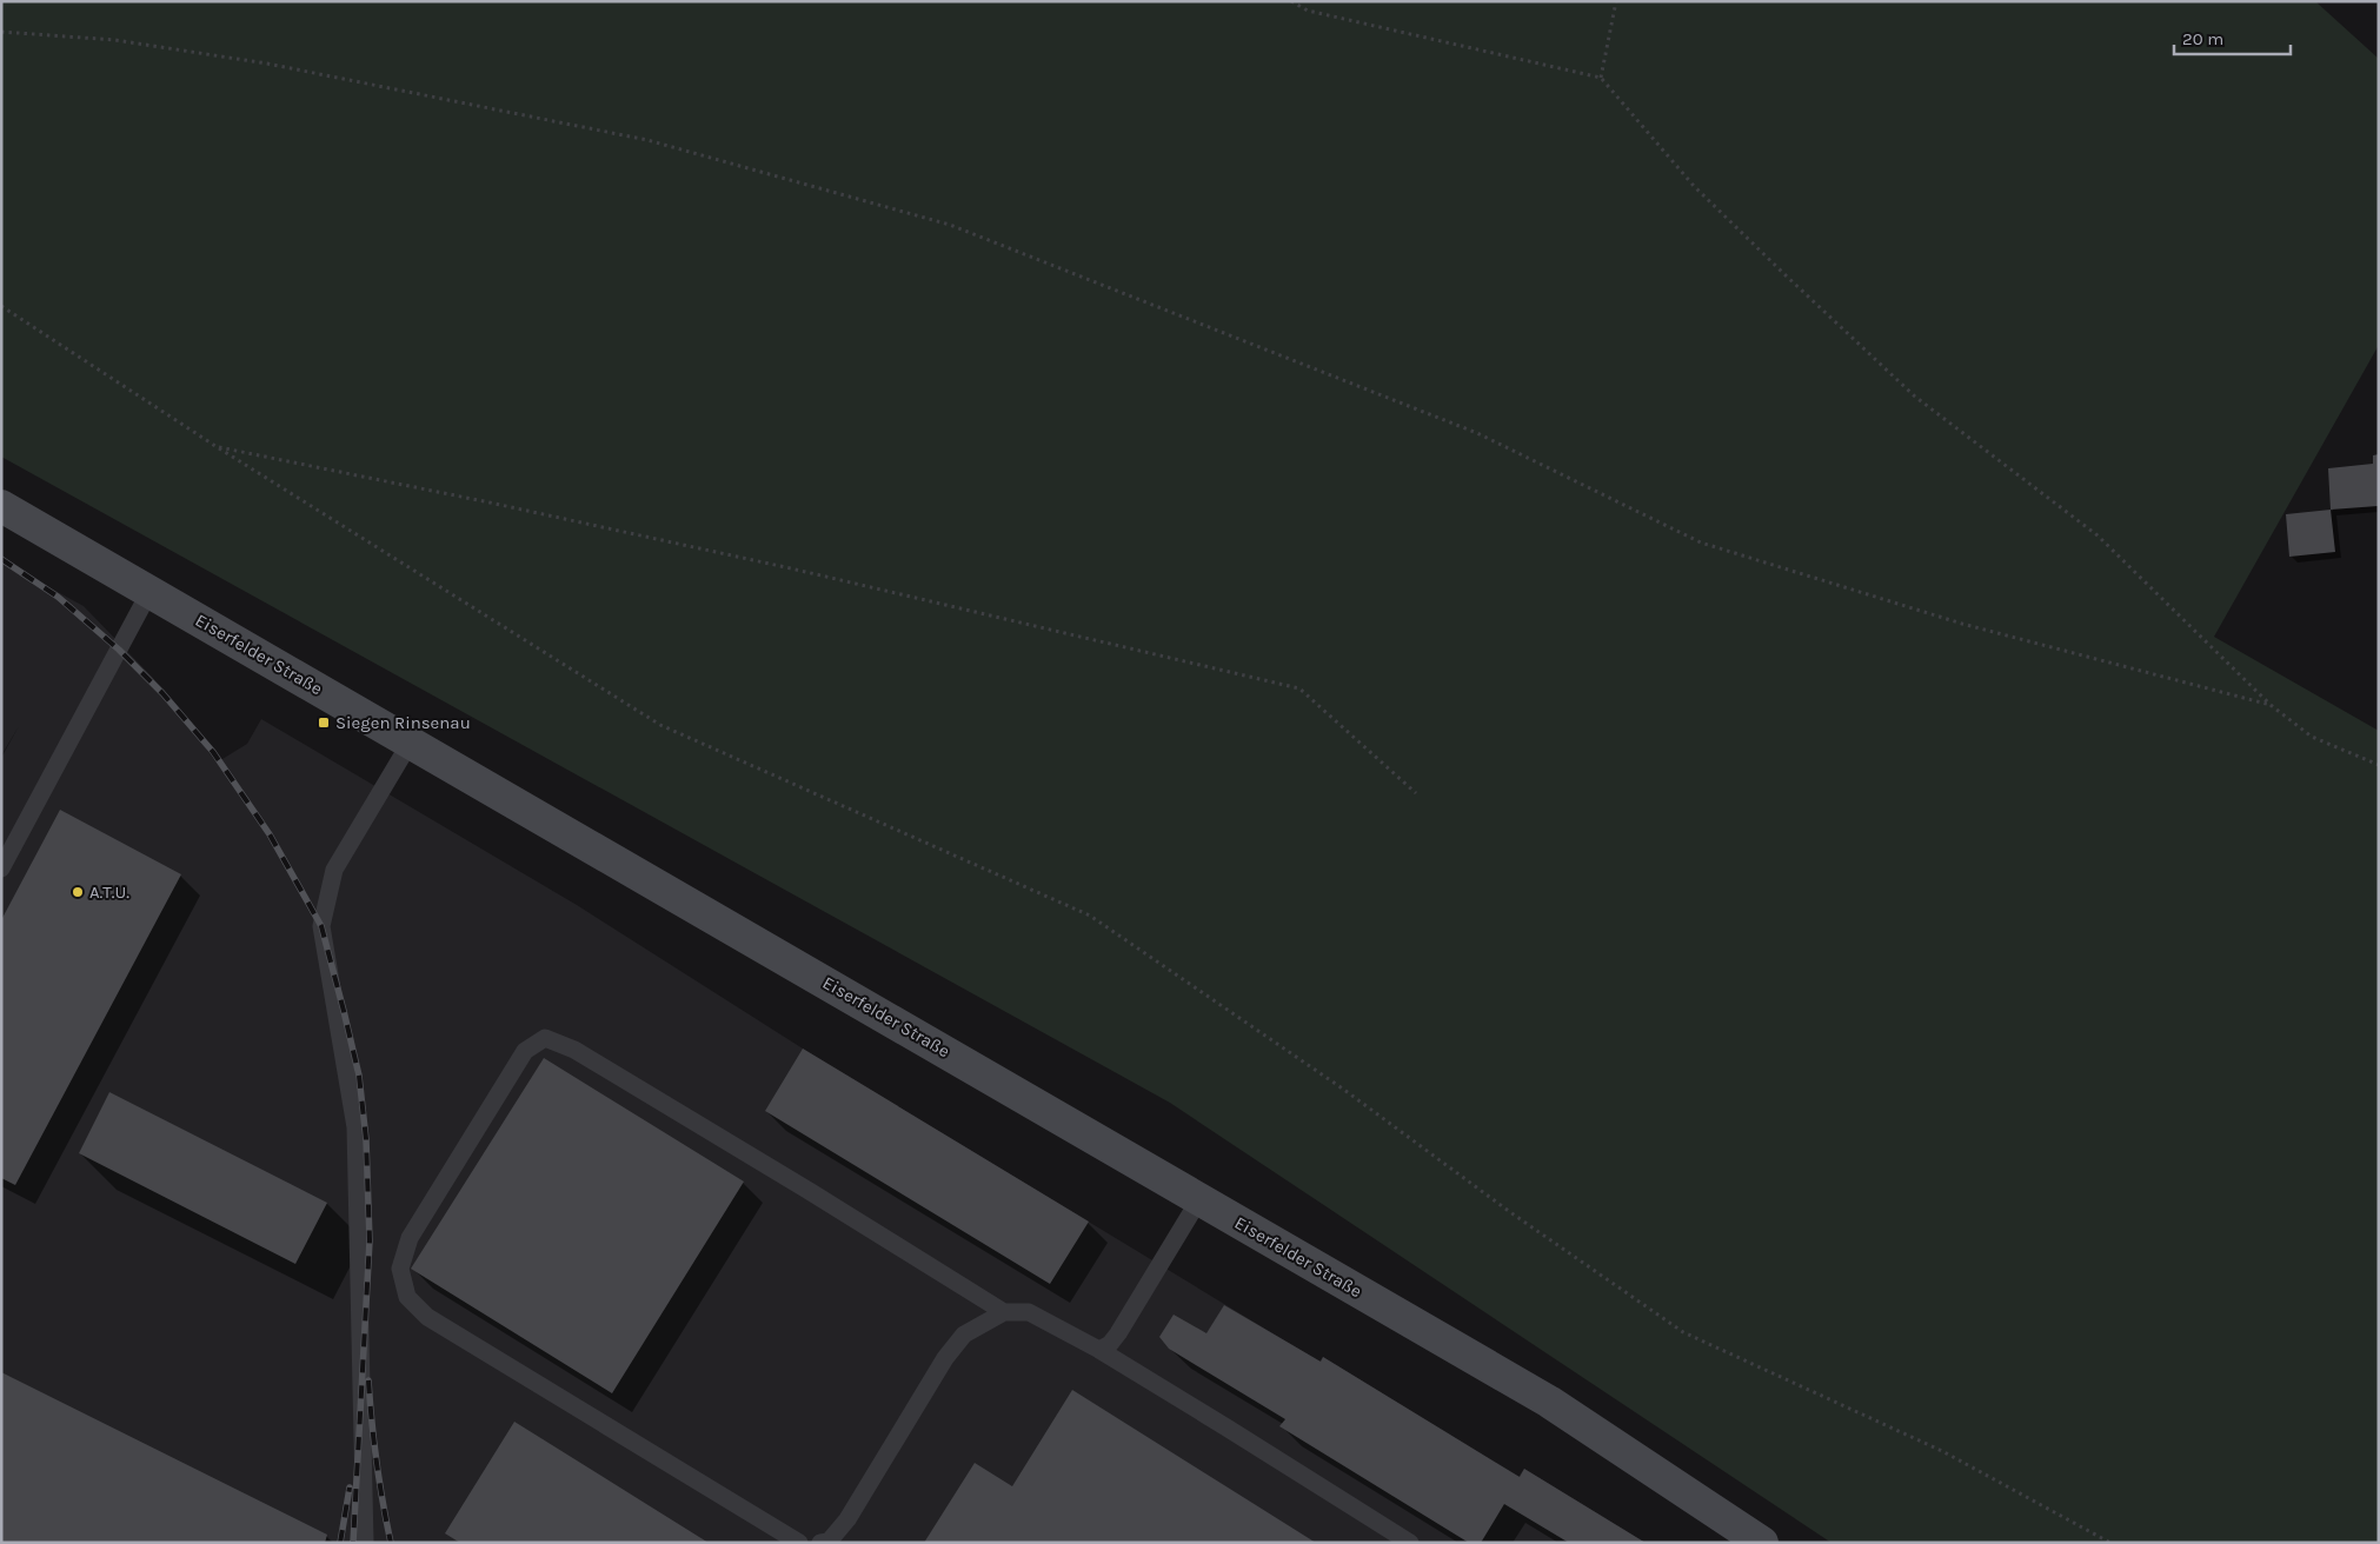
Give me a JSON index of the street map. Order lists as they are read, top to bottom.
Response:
{
  "streets": {
    "main road": ["Eiserfelder Straße"]
  },
  "places": {
    "transit": ["Siegen Rinsenau"],
    "other": ["A.T.U."]
  },
  "scale_bar": "20 m"
}
